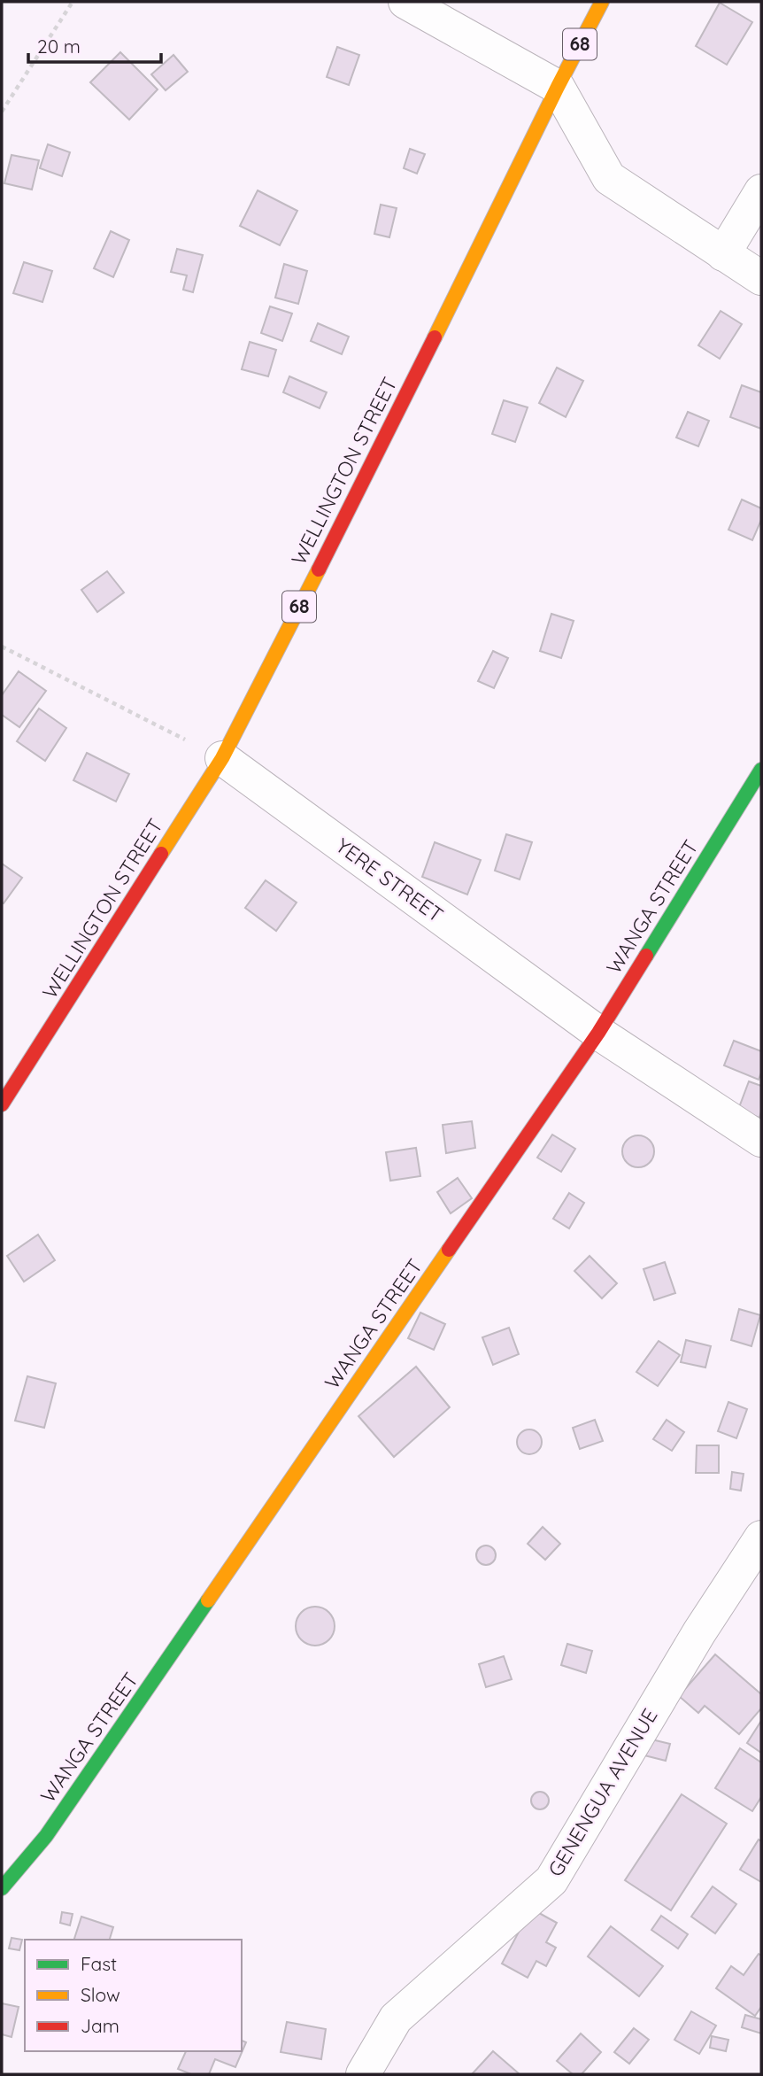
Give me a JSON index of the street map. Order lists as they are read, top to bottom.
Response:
{
  "streets": {
    "street": [
      "68",
      "WELLINGTON STREET",
      "YERE STREET",
      "WANGA STREET",
      "GENENGUA AVENUE"
    ]
  },
  "crossings": [
    ["WELLINGTON STREET", "YERE STREET"],
    ["YERE STREET", "WANGA STREET"]
  ],
  "legend": ["Fast", "Slow", "Jam"],
  "scale_bar": "20 m"
}
